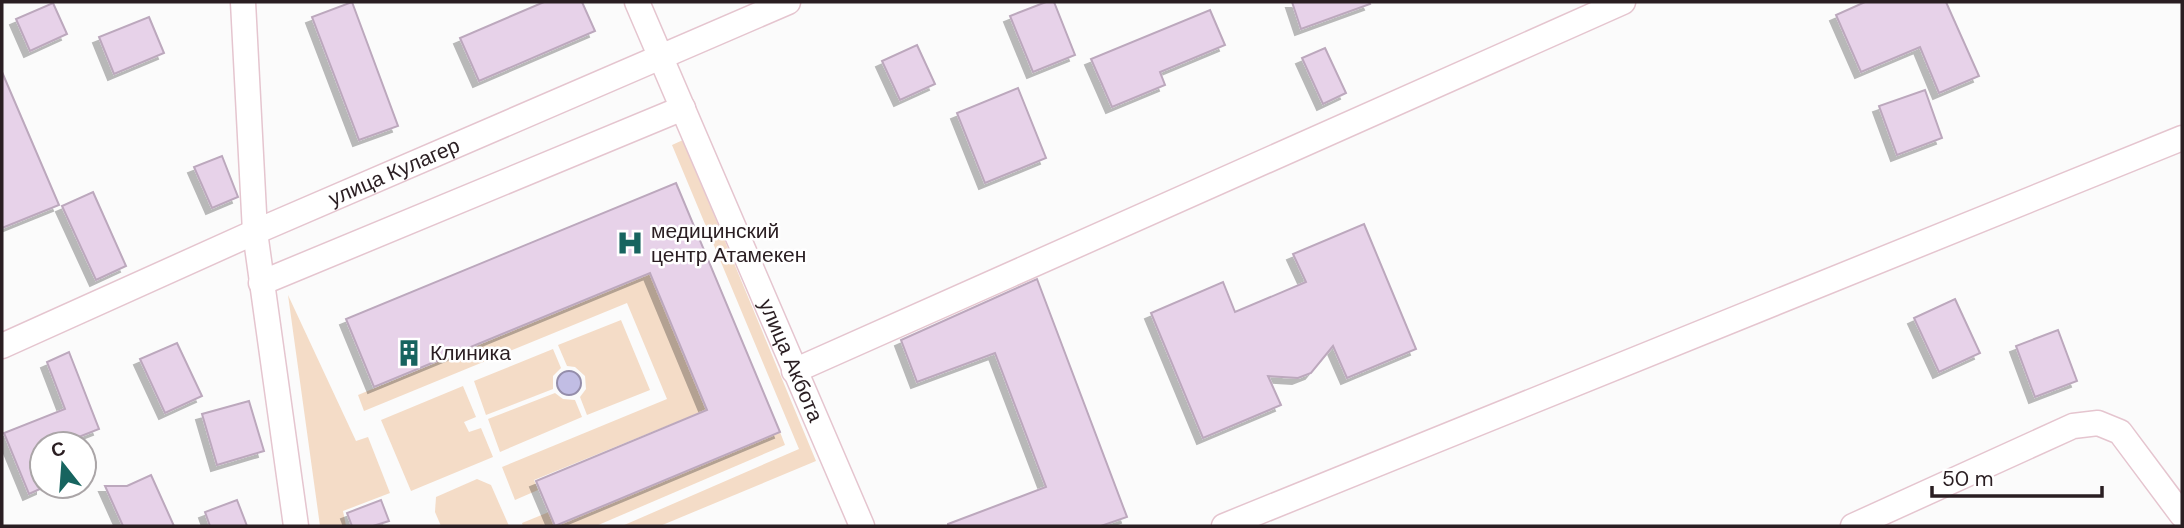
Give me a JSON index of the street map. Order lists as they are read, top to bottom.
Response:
{
  "streets": {
    "street": ["улица Кулагер", "улица Акбота"]
  },
  "crossings": [
    ["улица Кулагер", "улица Акбота"]
  ],
  "places": {
    "hospital": ["медицинский центр Атамекен"],
    "building": ["Клиника"]
  },
  "scale_bar": "50 m",
  "north": "top"
}
